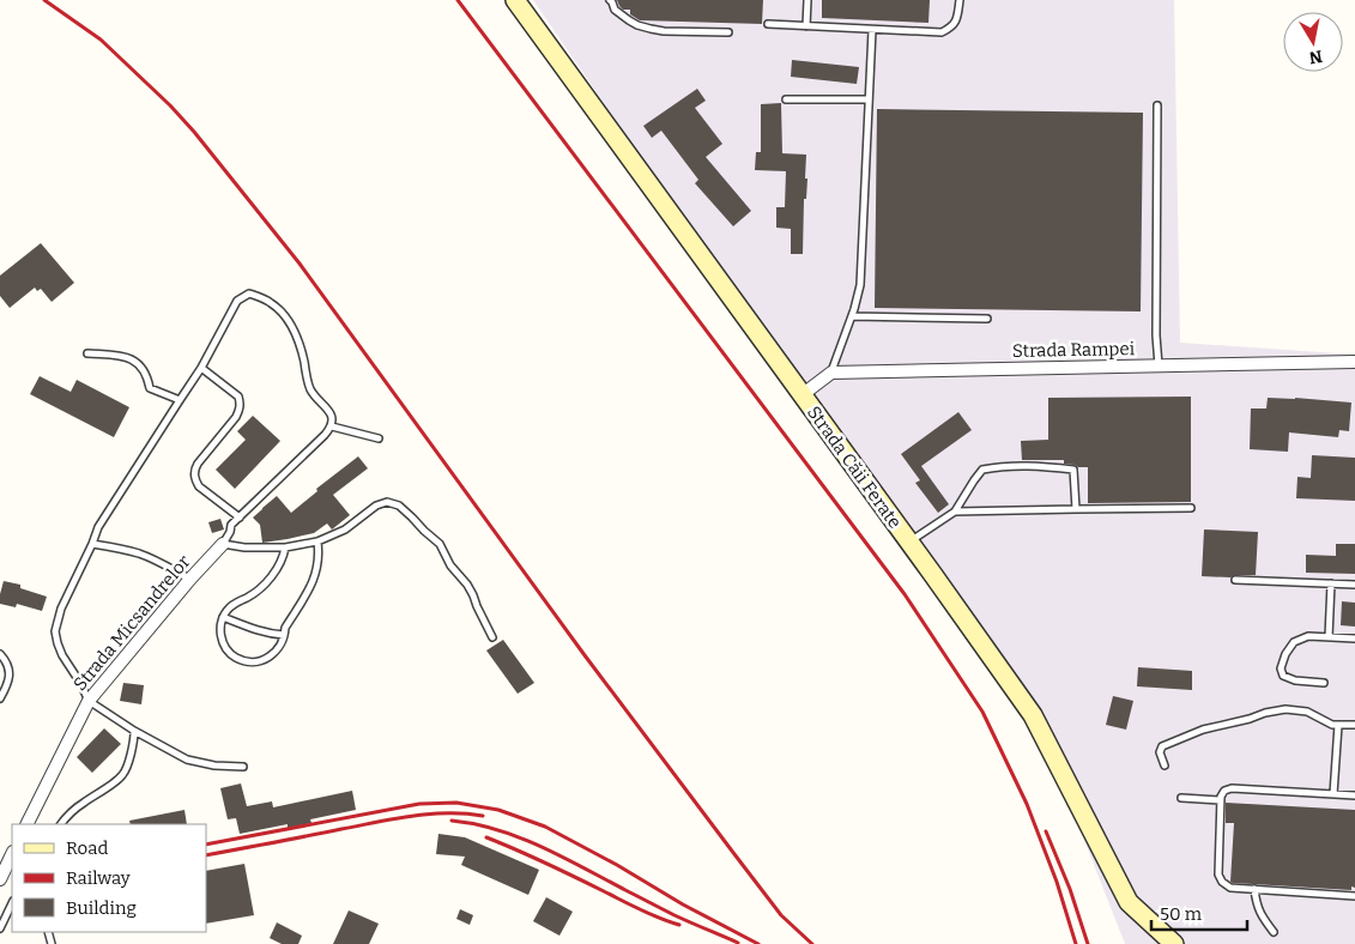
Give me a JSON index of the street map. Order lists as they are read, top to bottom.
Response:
{
  "streets": {
    "street": ["Strada Rampei", "Strada Căii Ferate", "Strada Micsandrelor"]
  },
  "legend": ["Road", "Railway", "Building"],
  "scale_bar": "50 m",
  "north": "bottom"
}
